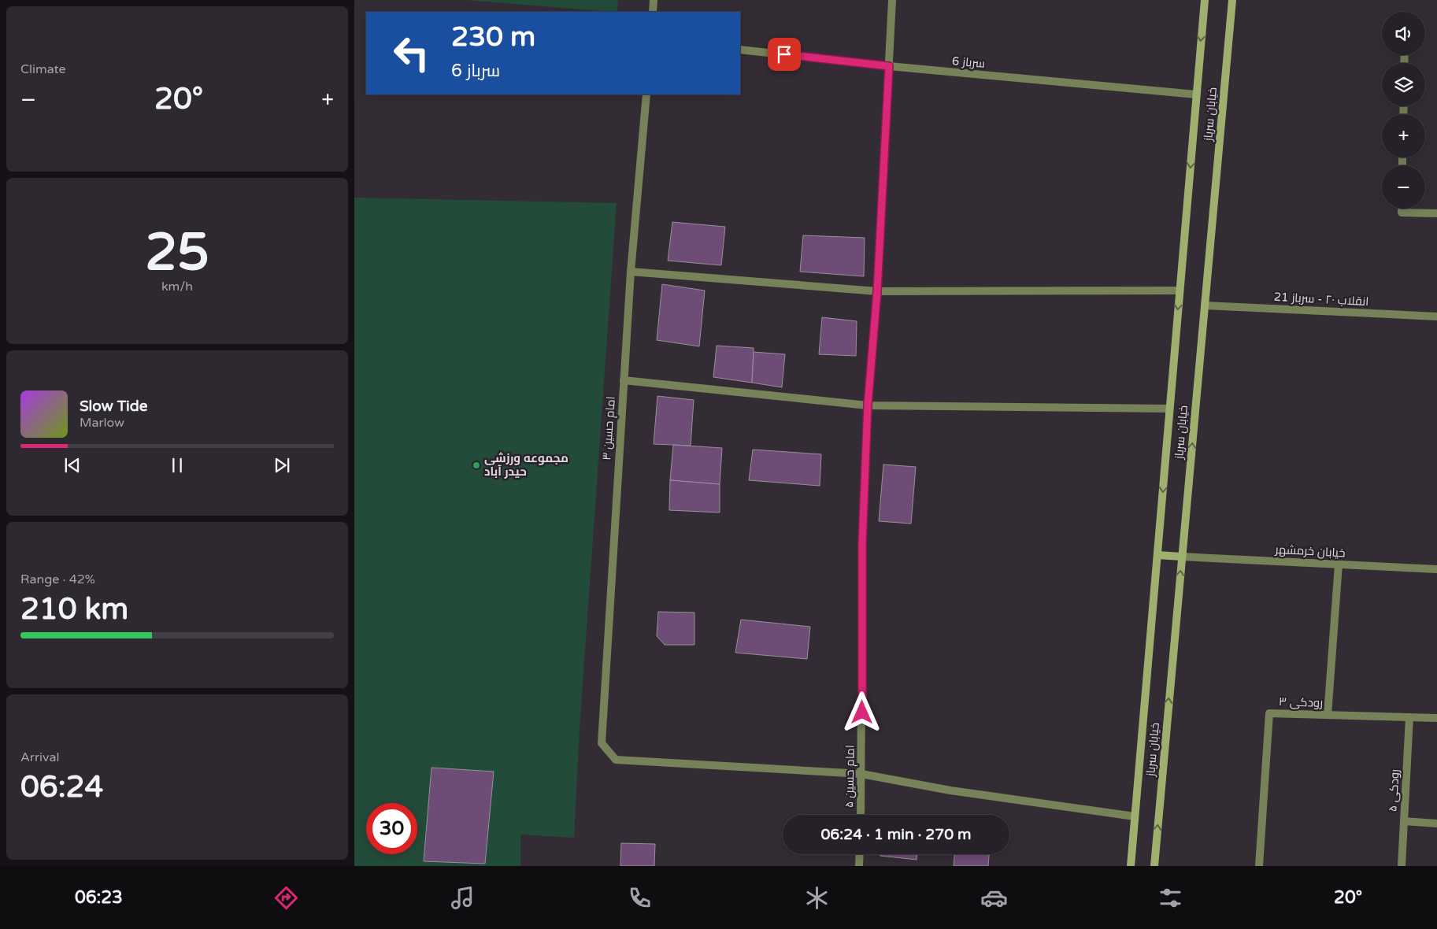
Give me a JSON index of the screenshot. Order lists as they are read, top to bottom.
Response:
{
  "streets": {
    "main road": ["خیابان سرباز"],
    "street": [
      "سرباز 6",
      "انقلاب ۲۰ - سرباز 21",
      "امام حسین ۳",
      "خیابان خرمشهر",
      "رودکی ۳",
      "امام حسین ۵",
      "رودکی ۵"
    ]
  },
  "crossings": [
    ["سرباز 6", "خیابان سرباز"],
    ["سرباز 6", "امام حسین ۵"],
    ["خیابان سرباز", "انقلاب ۲۰ - سرباز 21"],
    ["خیابان سرباز", "خیابان خرمشهر"],
    ["امام حسین ۳", "امام حسین ۵"],
    ["رودکی ۳", "رودکی ۵"]
  ],
  "places": ["مجموعه ورزشی حیدر آباد"],
  "page": {
    "tile": [
      "Climate",
      ["25", "km/h"],
      ["Range · 42%", "210 km"],
      ["Arrival", "06:24"]
    ],
    "map_buttons": ["+", "−"],
    "turn": ["230 m", "سرباز 6"],
    "heat": ["−", "20°", "+"],
    "song": ["Slow Tide", "Marlow"],
    "limit": "30",
    "trip": "06:24 · 1 min · 270 m",
    "tabs": ["06:23", "20°"]
  }
}
